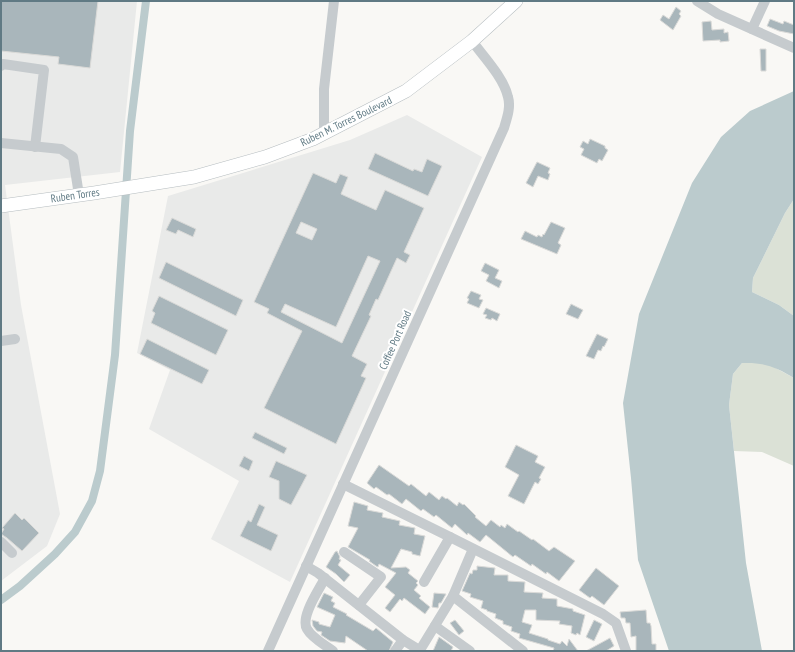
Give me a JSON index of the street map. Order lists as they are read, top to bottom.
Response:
{
  "streets": {
    "main road": ["Ruben M. Torres Boulevard", "Ruben Torres"],
    "street": ["Coffee Port Road"]
  },
  "crossings": [
    ["Ruben M. Torres Boulevard", "Ruben Torres"],
    ["Ruben M. Torres Boulevard", "Coffee Port Road"]
  ]
}
